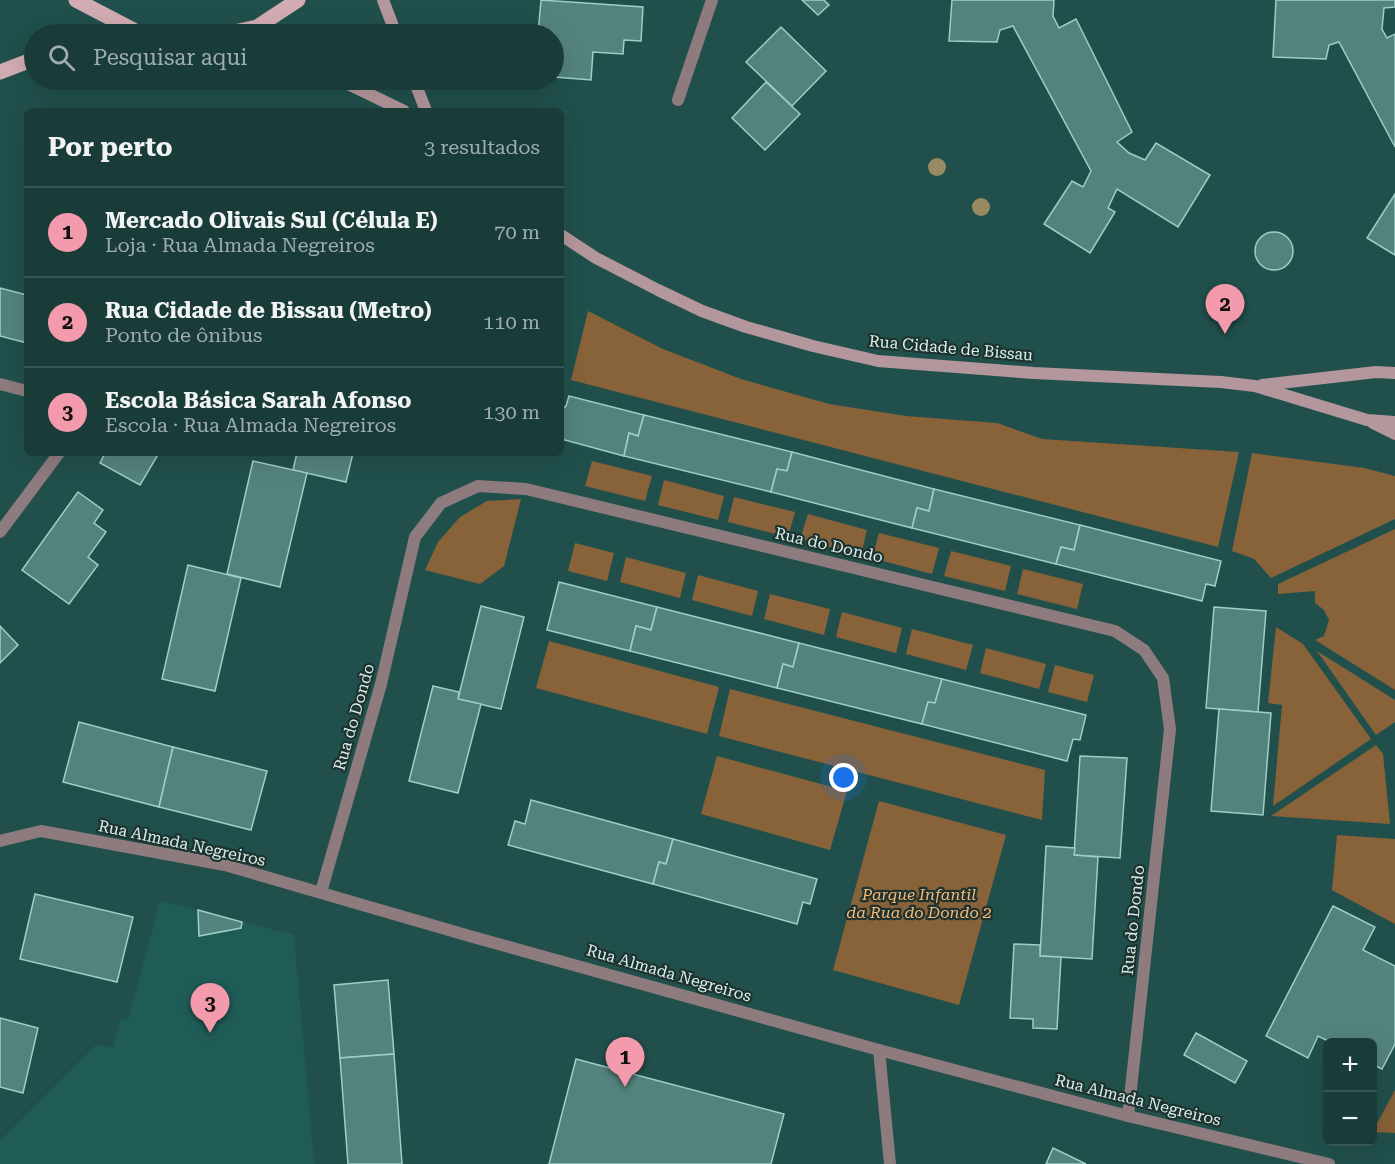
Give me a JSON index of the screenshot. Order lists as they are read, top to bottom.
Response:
{
  "streets": {
    "main road": ["Rua Cidade de Bissau"],
    "street": ["Rua do Dondo", "Rua Almada Negreiros"]
  },
  "crossings": [
    ["Rua do Dondo", "Rua Almada Negreiros"]
  ],
  "parks": ["Parque Infantil da Rua do Dondo 2"],
  "page": {
    "search": "Pesquisar aqui",
    "heading": ["Por perto", "3 resultados"],
    "list": [
      {
        "mark": "1",
        "name": "Mercado Olivais Sul (Célula E)",
        "note": "Loja · Rua Almada Negreiros",
        "value": "70 m"
      },
      {
        "mark": "2",
        "name": "Rua Cidade de Bissau (Metro)",
        "note": "Ponto de ônibus",
        "value": "110 m"
      },
      {
        "mark": "3",
        "name": "Escola Básica Sarah Afonso",
        "note": "Escola · Rua Almada Negreiros",
        "value": "130 m"
      }
    ],
    "pins": ["2", "3", "1"],
    "map_buttons": ["+", "−"]
  }
}
